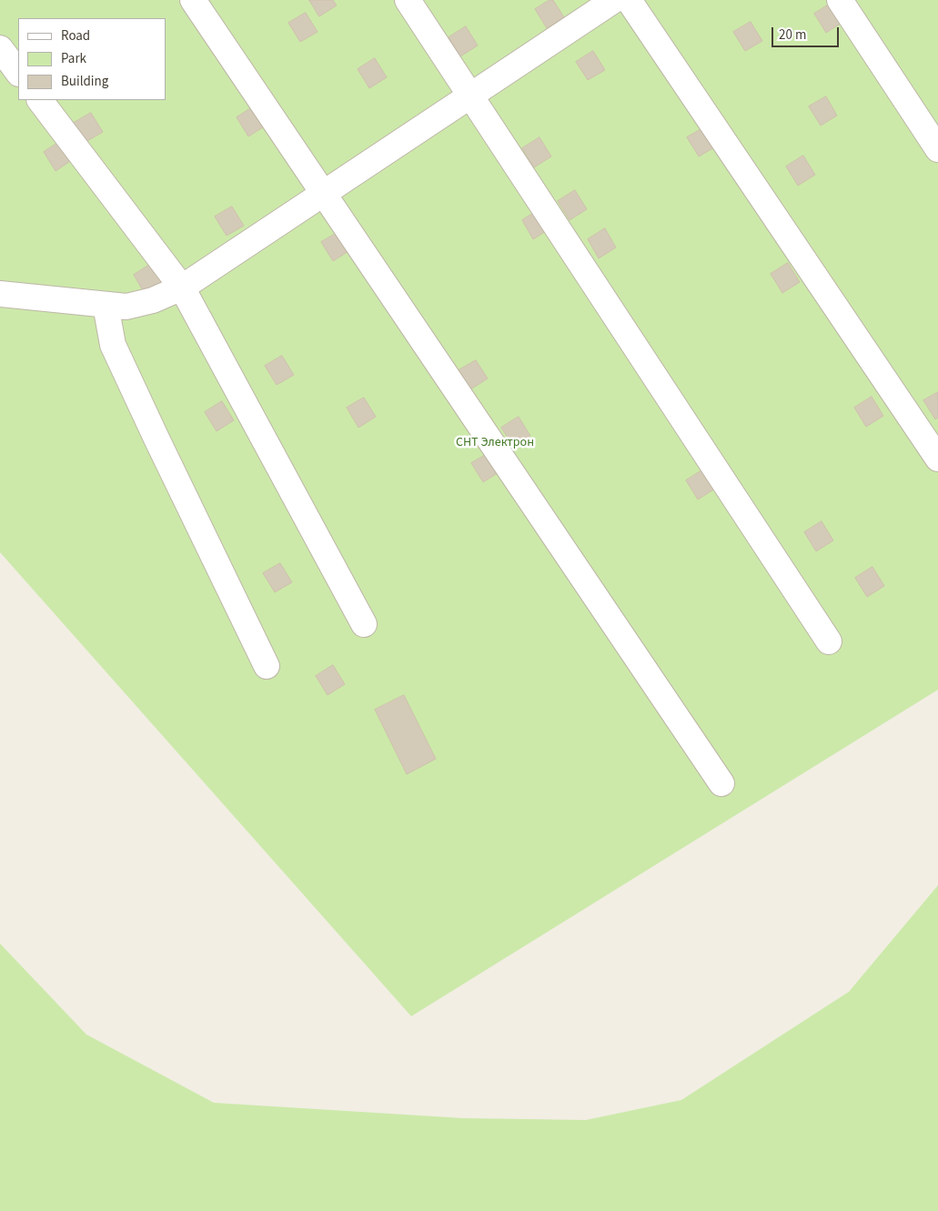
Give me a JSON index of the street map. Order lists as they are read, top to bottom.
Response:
{
  "parks": ["СНТ Электрон"],
  "legend": ["Road", "Park", "Building"],
  "scale_bar": "20 m"
}
